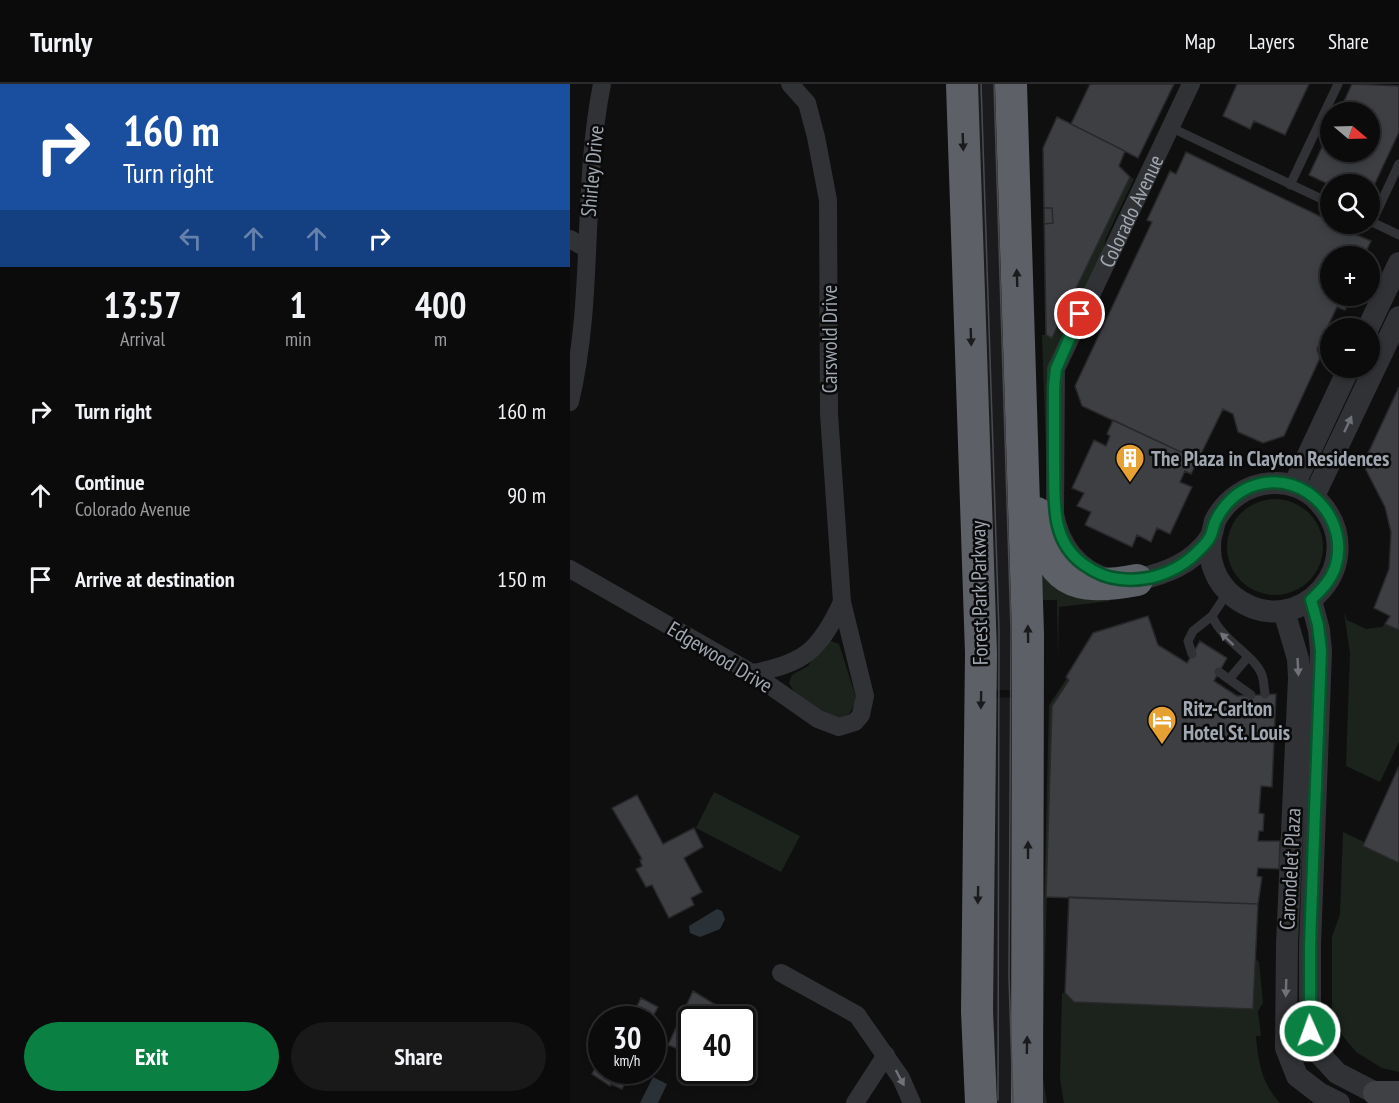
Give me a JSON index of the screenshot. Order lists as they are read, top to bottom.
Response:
{
  "streets": {
    "highway": ["Forest Park Parkway"],
    "street": [
      "Shirley Drive",
      "Colorado Avenue",
      "Carswold Drive",
      "Edgewood Drive",
      "Carondelet Plaza"
    ]
  },
  "crossings": [
    ["Colorado Avenue", "Carondelet Plaza"],
    ["Carswold Drive", "Edgewood Drive"]
  ],
  "places": {
    "building": ["The Plaza in Clayton Residences"],
    "hotel": ["Ritz-Carlton Hotel St. Louis"]
  },
  "north": "right",
  "page": {
    "header": "Turnly",
    "nav": ["Map", "Layers", "Share"],
    "turn": ["160 m", "Turn right"],
    "map_buttons": ["+", "−"],
    "eta": [
      "13:57",
      "Arrival",
      "1",
      "min",
      "400",
      "m"
    ],
    "list": [
      {
        "name": "Turn right",
        "value": "160 m"
      },
      {
        "name": "Continue",
        "note": "Colorado Avenue",
        "value": "90 m"
      },
      {
        "name": "Arrive at destination",
        "value": "150 m"
      }
    ],
    "speed": "30 km/h",
    "limit": "40",
    "buttons": ["Exit", "Share"]
  }
}
